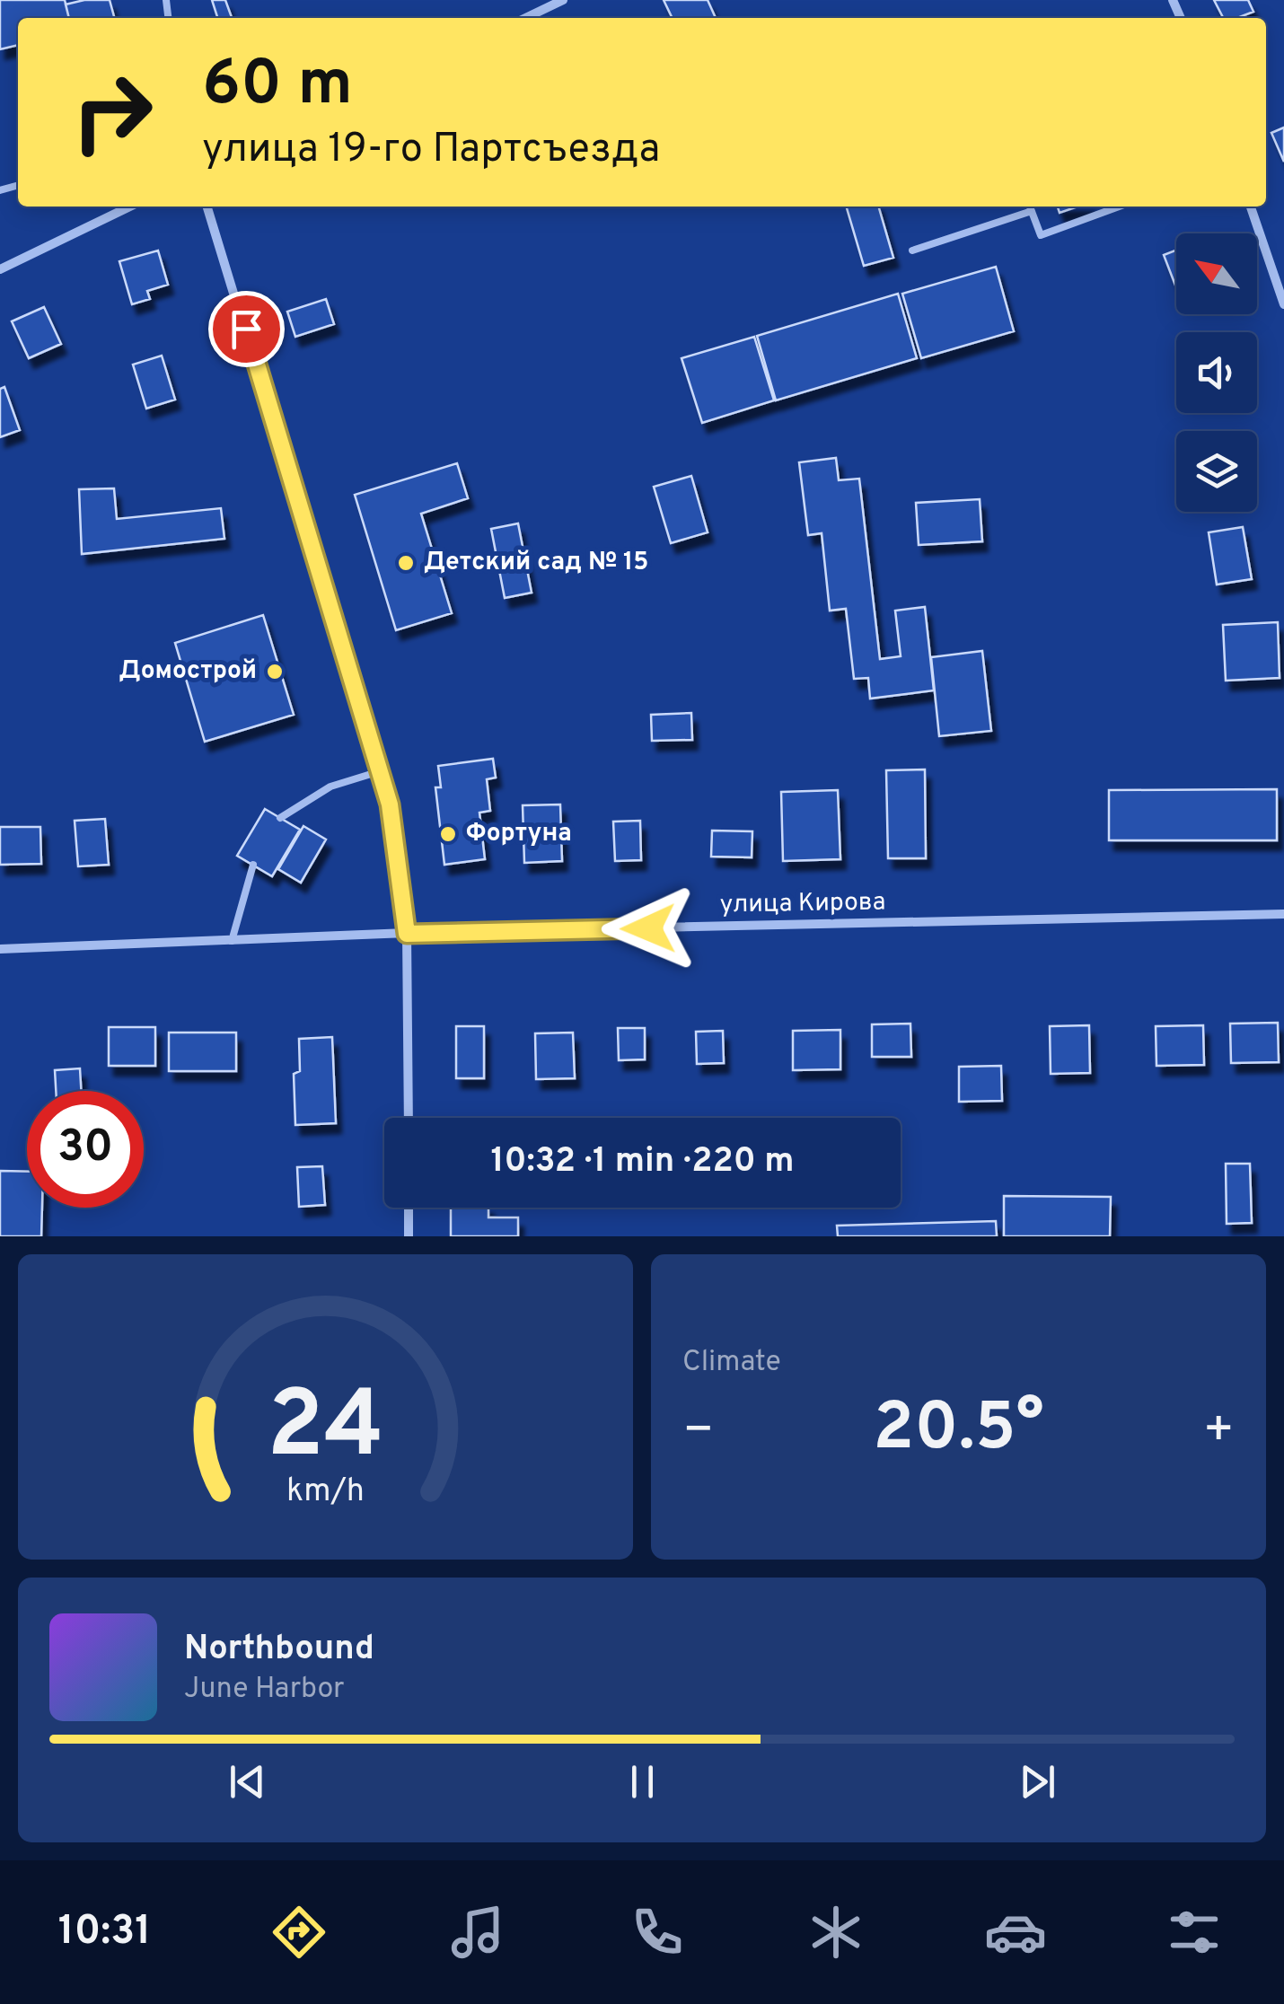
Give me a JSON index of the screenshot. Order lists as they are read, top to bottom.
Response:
{
  "streets": {
    "street": ["улица Кирова"]
  },
  "places": ["Детский сад № 15", "Домострой", "Фортуна"],
  "north": "top left",
  "page": {
    "turn": ["60 m", "улица 19-го Партсъезда"],
    "limit": "30",
    "trip": "10:32 · 1 min · 220 m",
    "tile": "Climate",
    "heat": ["−", "20.5°", "+"],
    "song": ["Northbound", "June Harbor"],
    "tabs": "10:31",
    "gauge": ["24", "km/h"]
  }
}
